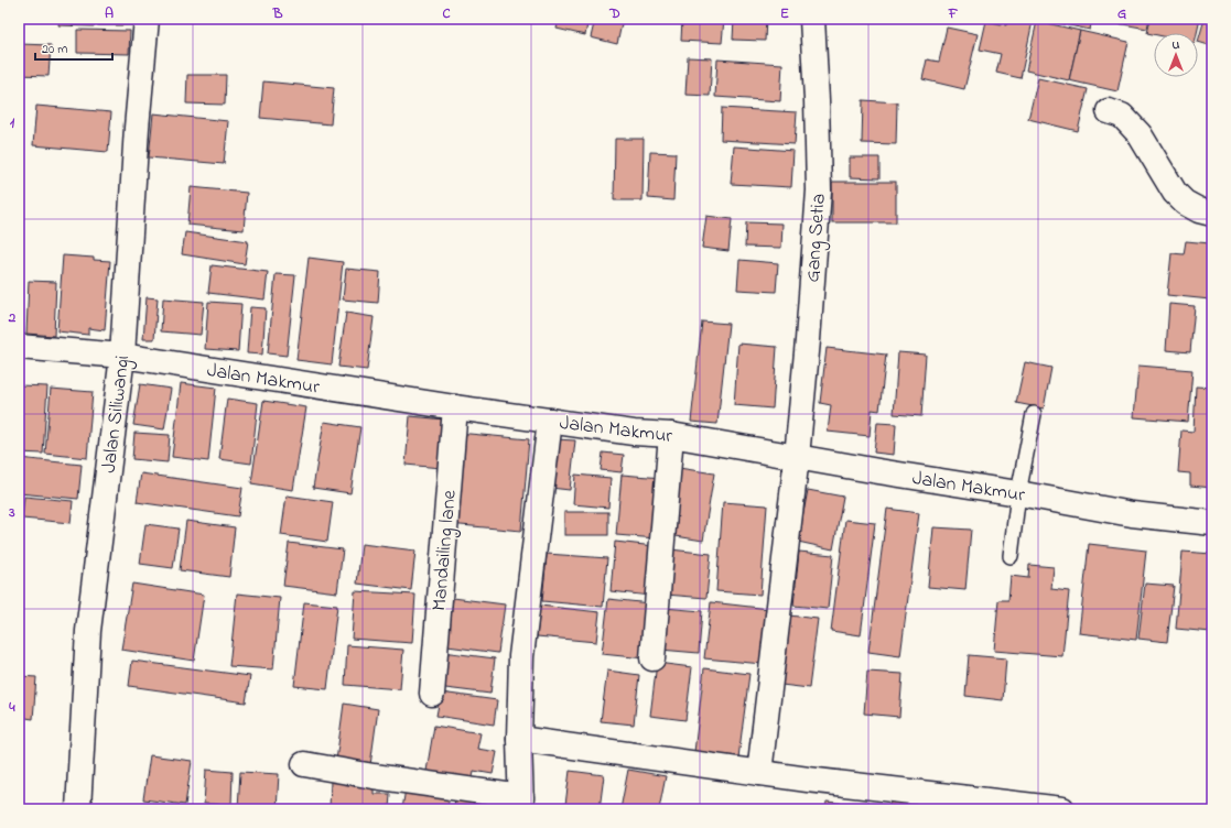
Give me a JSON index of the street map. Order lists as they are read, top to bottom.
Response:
{
  "streets": {
    "street": [
      "Gang Setia",
      "Jalan Makmur",
      "Jalan Siliwangi",
      "Mandailing lane"
    ]
  },
  "crossings": [
    ["Gang Setia", "Jalan Makmur"],
    ["Jalan Makmur", "Jalan Siliwangi"],
    ["Jalan Makmur", "Mandailing lane"]
  ],
  "scale_bar": "20 m",
  "north": "top",
  "grid": {
    "columns": [
      "A",
      "B",
      "C",
      "D",
      "E",
      "F",
      "G"
    ],
    "rows": [
      "1",
      "2",
      "3",
      "4"
    ]
  }
}
